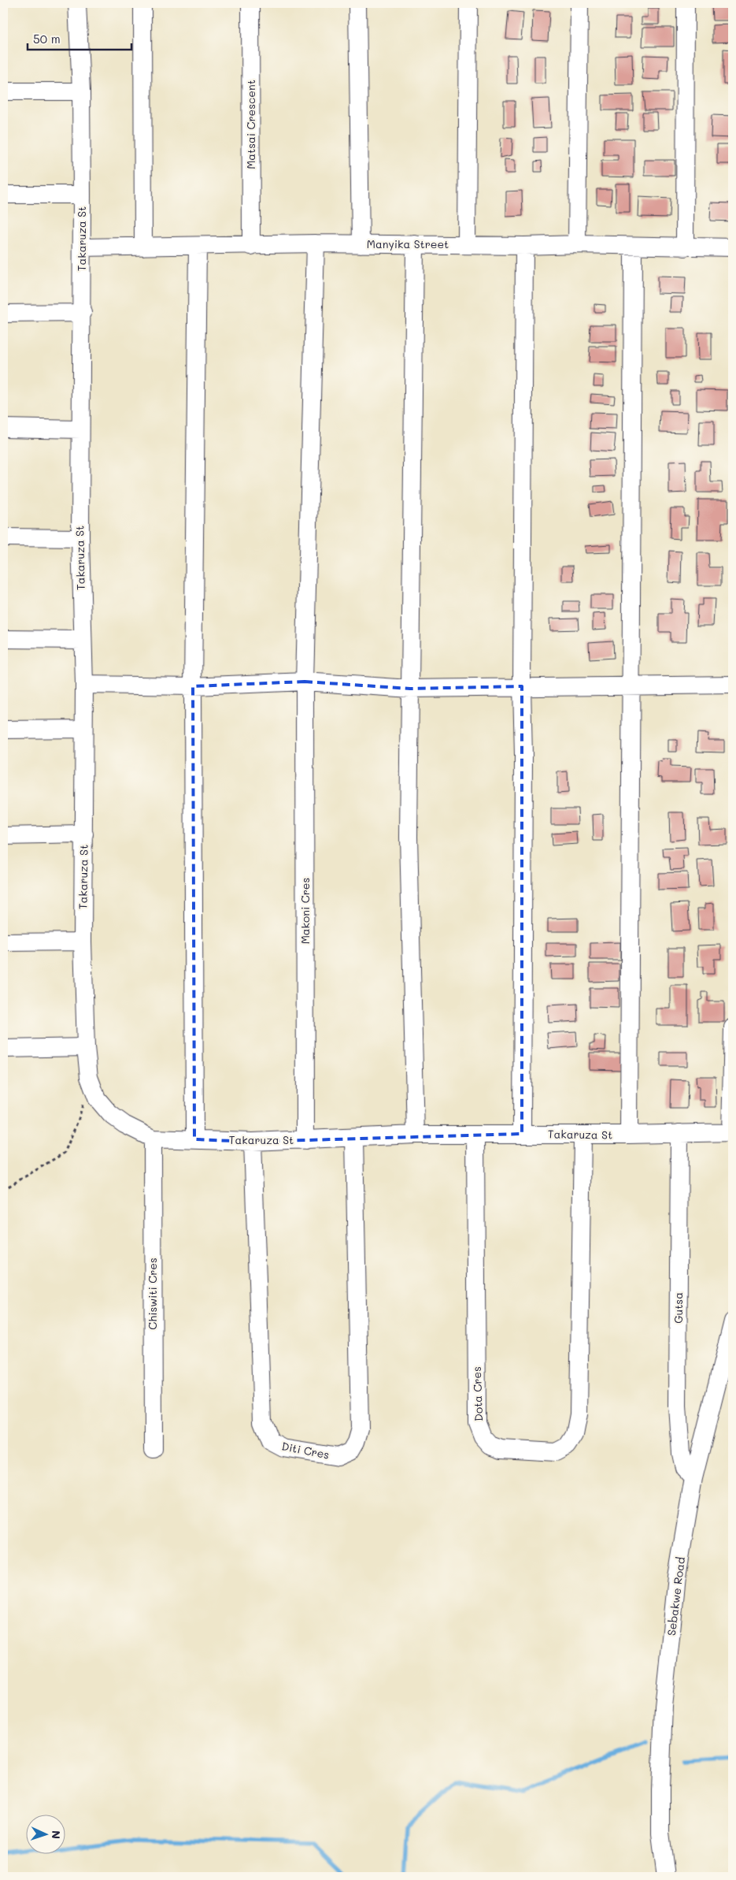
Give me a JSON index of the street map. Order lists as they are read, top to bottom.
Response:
{
  "streets": {
    "street": [
      "Matsai Crescent",
      "Takaruza St",
      "Manyika Street",
      "Makoni Cres",
      "Chiswiti Cres",
      "Gutsa",
      "Dota Cres",
      "Diti Cres",
      "Sebakwe Road"
    ]
  },
  "crossings": [
    ["Matsai Crescent", "Manyika Street"],
    ["Takaruza St", "Manyika Street"],
    ["Takaruza St", "Makoni Cres"],
    ["Takaruza St", "Chiswiti Cres"],
    ["Takaruza St", "Gutsa"],
    ["Takaruza St", "Dota Cres"],
    ["Takaruza St", "Diti Cres"],
    ["Manyika Street", "Makoni Cres"],
    ["Gutsa", "Sebakwe Road"]
  ],
  "scale_bar": "50 m",
  "north": "right"
}
